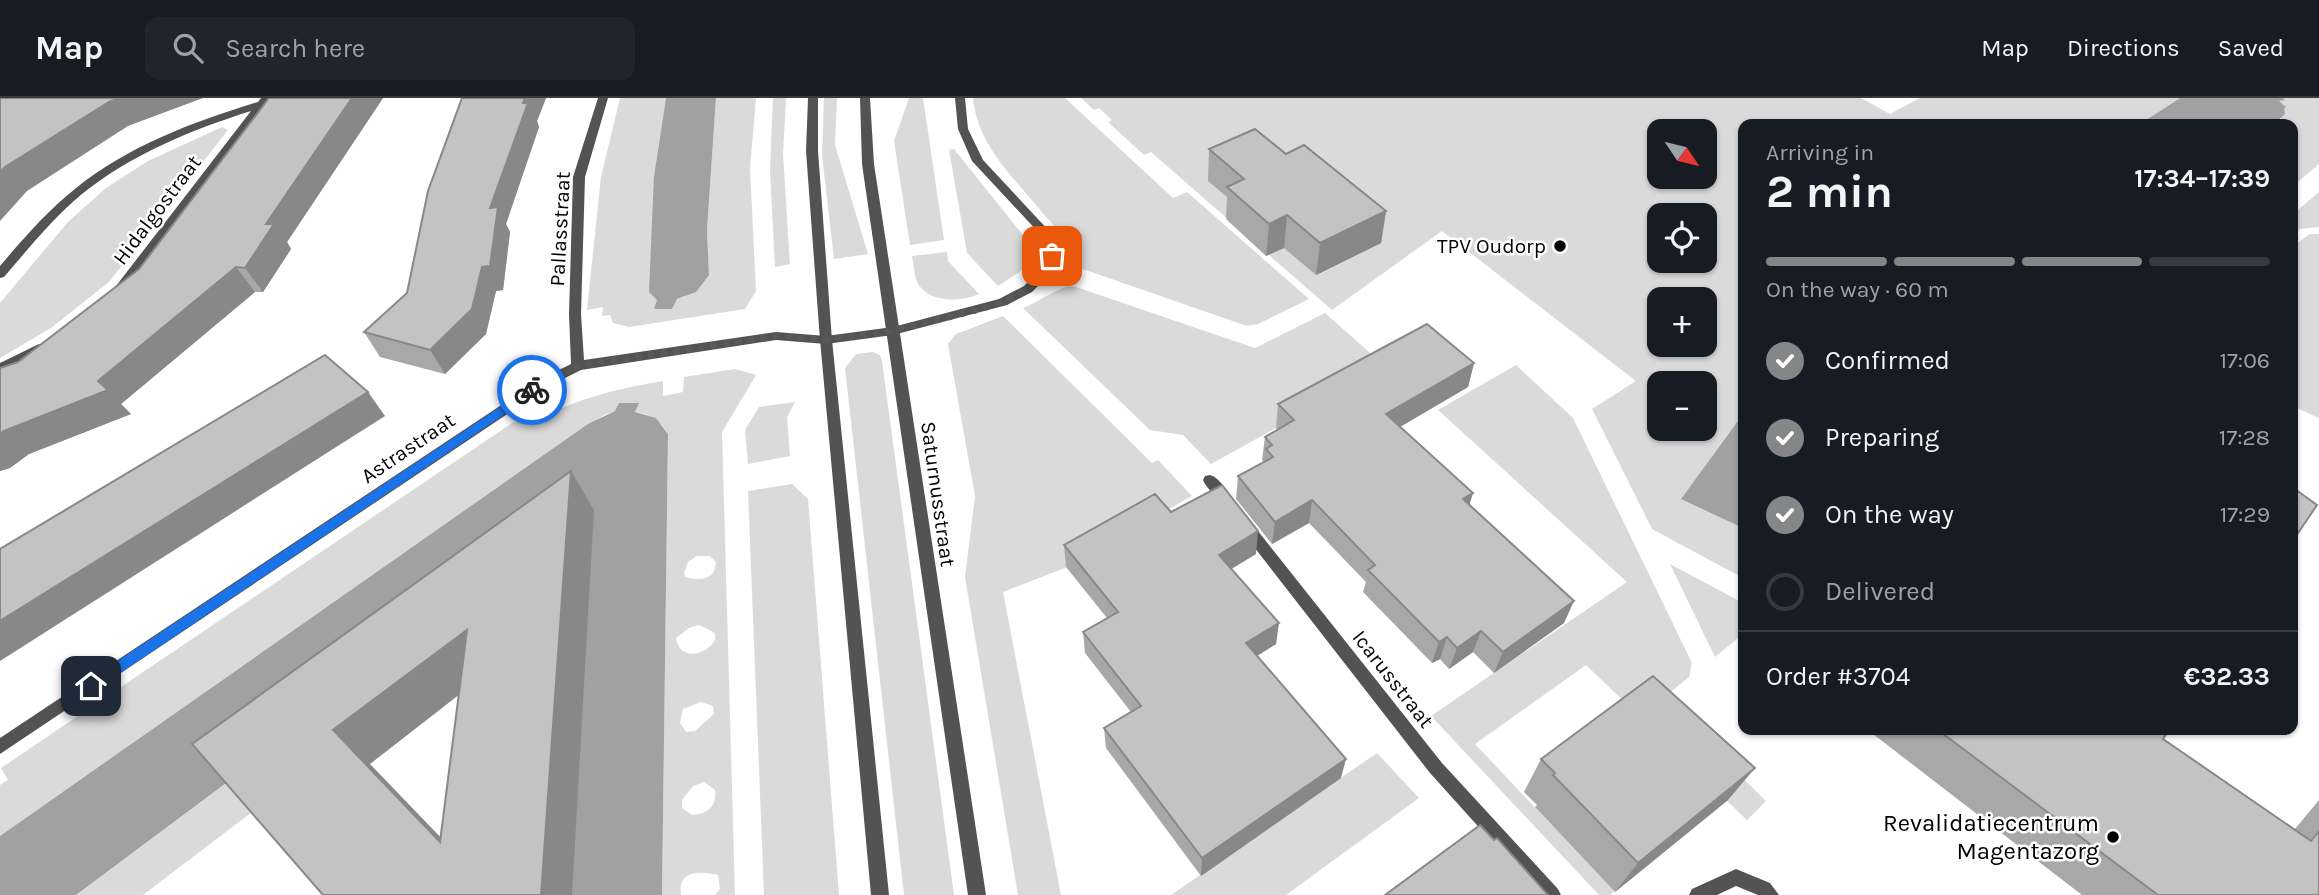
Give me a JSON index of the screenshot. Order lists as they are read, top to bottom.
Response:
{
  "streets": {
    "street": [
      "Hidalgostraat",
      "Pallasstraat",
      "Astrastraat",
      "Saturnusstraat",
      "Icarusstraat"
    ]
  },
  "crossings": [
    ["Pallasstraat", "Astrastraat"],
    ["Astrastraat", "Saturnusstraat"]
  ],
  "places": ["TPV Oudorp", "Revalidatiecentrum Magentazorg"],
  "north": "bottom right",
  "page": {
    "header": "Map",
    "search": "Search here",
    "nav": ["Map", "Directions", "Saved"],
    "map_buttons": ["+", "−"],
    "heading": ["2 min", "Arriving in", "17:34–17:39"],
    "panel": ["Order #3704", "€32.33"],
    "bar": "On the way · 60 m",
    "list": [
      ["Confirmed", "17:06"],
      ["Preparing", "17:28"],
      ["On the way", "17:29"],
      "Delivered"
    ]
  }
}
